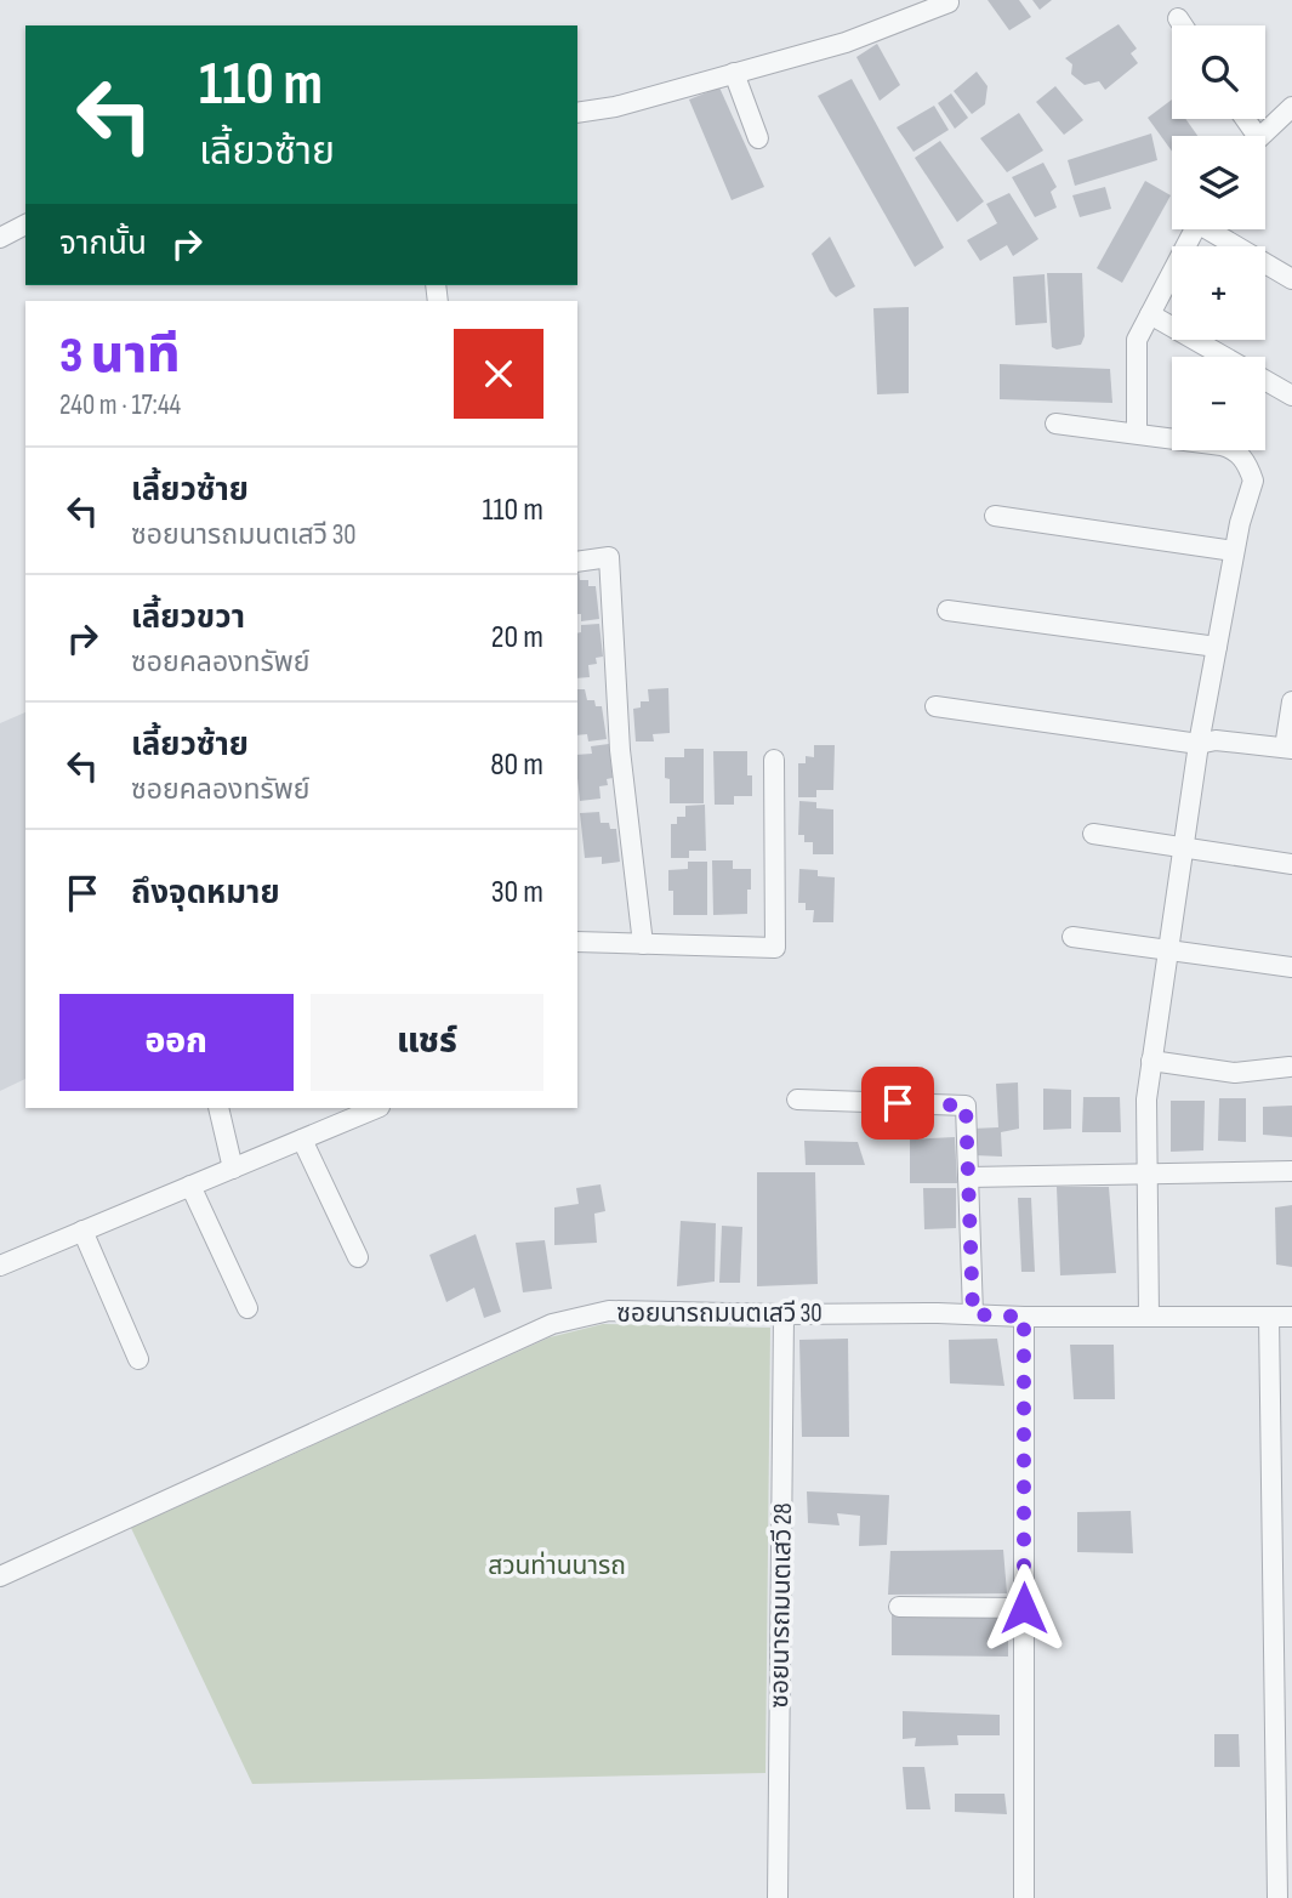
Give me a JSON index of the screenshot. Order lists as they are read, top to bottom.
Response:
{
  "streets": {
    "street": ["ซอยนารถมนตเสวี 30", "ซอยนารถมนตเสวี 28"]
  },
  "crossings": [
    ["ซอยนารถมนตเสวี 30", "ซอยนารถมนตเสวี 28"]
  ],
  "parks": ["สวนท่านนารถ"],
  "page": {
    "map_buttons": ["+", "−"],
    "turn": ["110 m", "เลี้ยวซ้าย"],
    "then": "จากนั้น",
    "heading": ["3 นาที", "240 m · 17:44"],
    "list": [
      {
        "name": "เลี้ยวซ้าย",
        "note": "ซอยนารถมนตเสวี 30",
        "value": "110 m"
      },
      {
        "name": "เลี้ยวขวา",
        "note": "ซอยคลองทรัพย์",
        "value": "20 m"
      },
      {
        "name": "เลี้ยวซ้าย",
        "note": "ซอยคลองทรัพย์",
        "value": "80 m"
      },
      {
        "name": "ถึงจุดหมาย",
        "value": "30 m"
      }
    ],
    "buttons": ["ออก", "แชร์"]
  }
}
